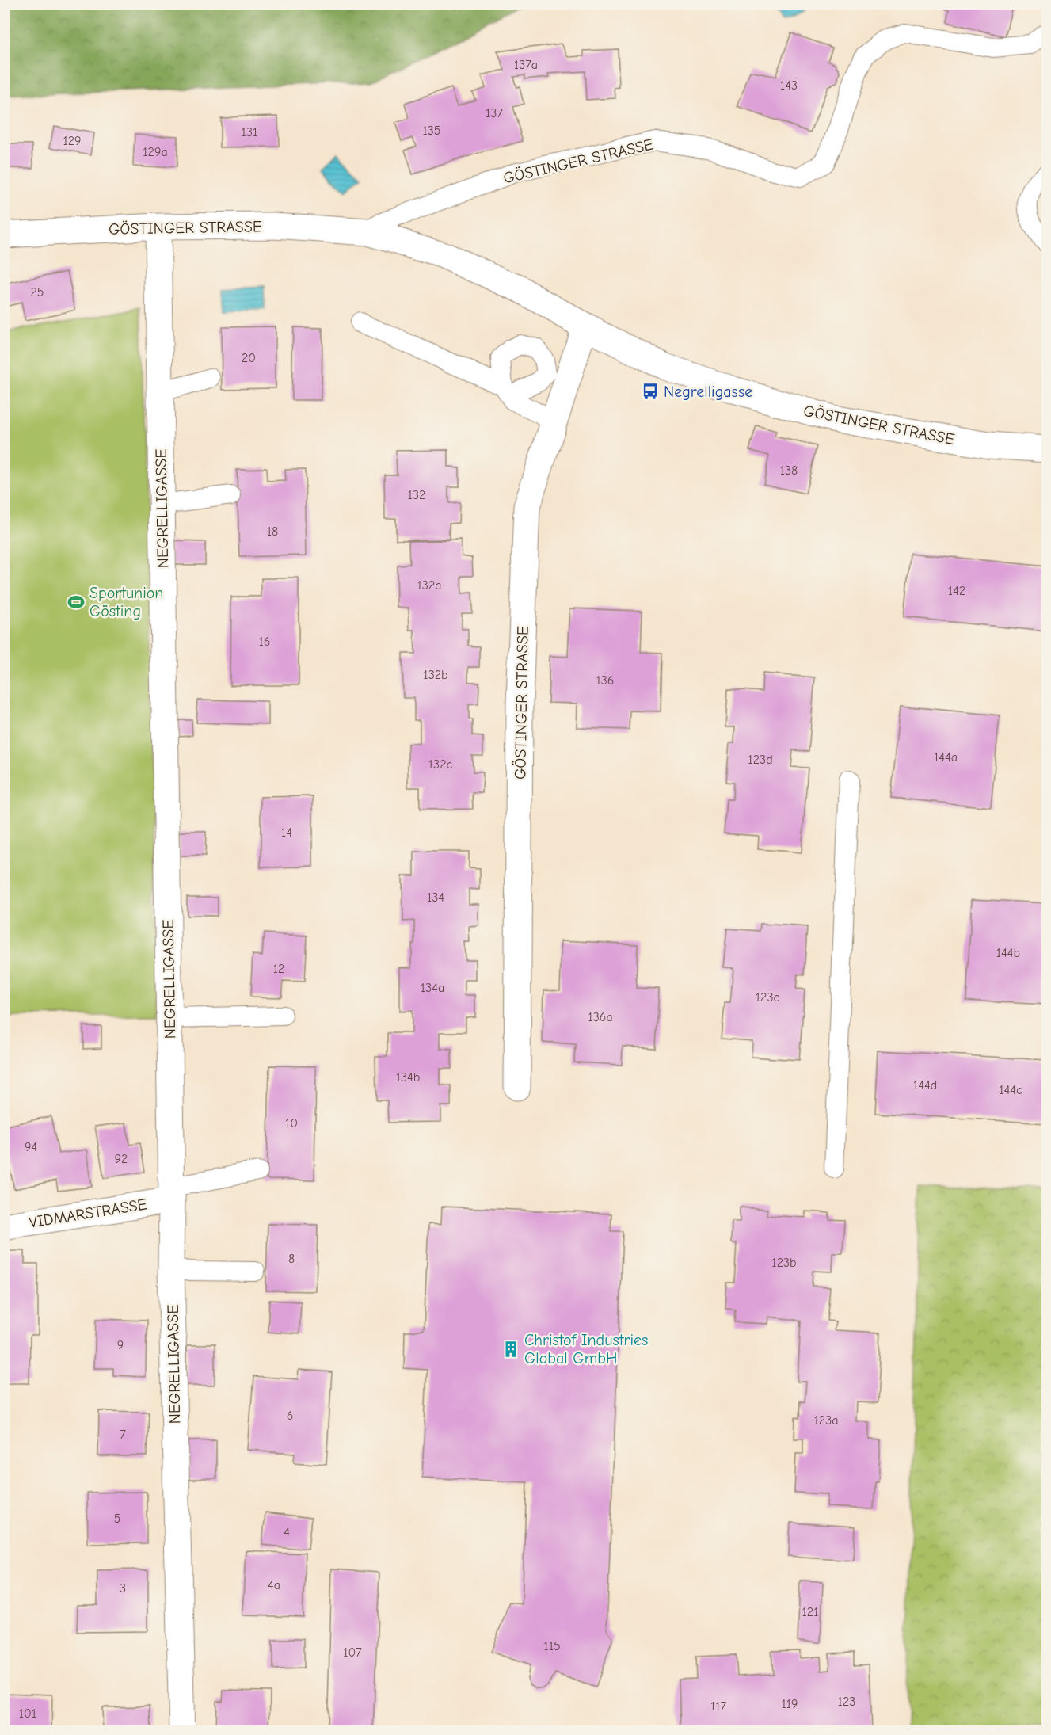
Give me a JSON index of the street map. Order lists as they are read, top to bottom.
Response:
{
  "streets": {
    "street": ["GÖSTINGER STRASSE", "NEGRELLIGASSE", "VIDMARSTRASSE"]
  },
  "crossings": [
    ["GÖSTINGER STRASSE", "NEGRELLIGASSE"],
    ["NEGRELLIGASSE", "VIDMARSTRASSE"]
  ],
  "places": {
    "bus stop": ["Negrelligasse"],
    "sports": ["Sportunion Gösting"],
    "building": ["Christof Industries Global GmbH"]
  },
  "house_numbers": [
    "137a",
    "143",
    "137",
    "135",
    "131",
    "129",
    "129a",
    "25",
    "20",
    "138",
    "132",
    "18",
    "132a",
    "142",
    "16",
    "132b",
    "136",
    "144a",
    "123d",
    "132c",
    "14",
    "134",
    "144b",
    "12",
    "134a",
    "123c",
    "136a",
    "134b",
    "144d",
    "144c",
    "10",
    "94",
    "92",
    "8",
    "123b",
    "9",
    "6",
    "123a",
    "7",
    "5",
    "4",
    "4a",
    "3",
    "121",
    "115",
    "107",
    "123",
    "119",
    "117",
    "101"
  ]
}
